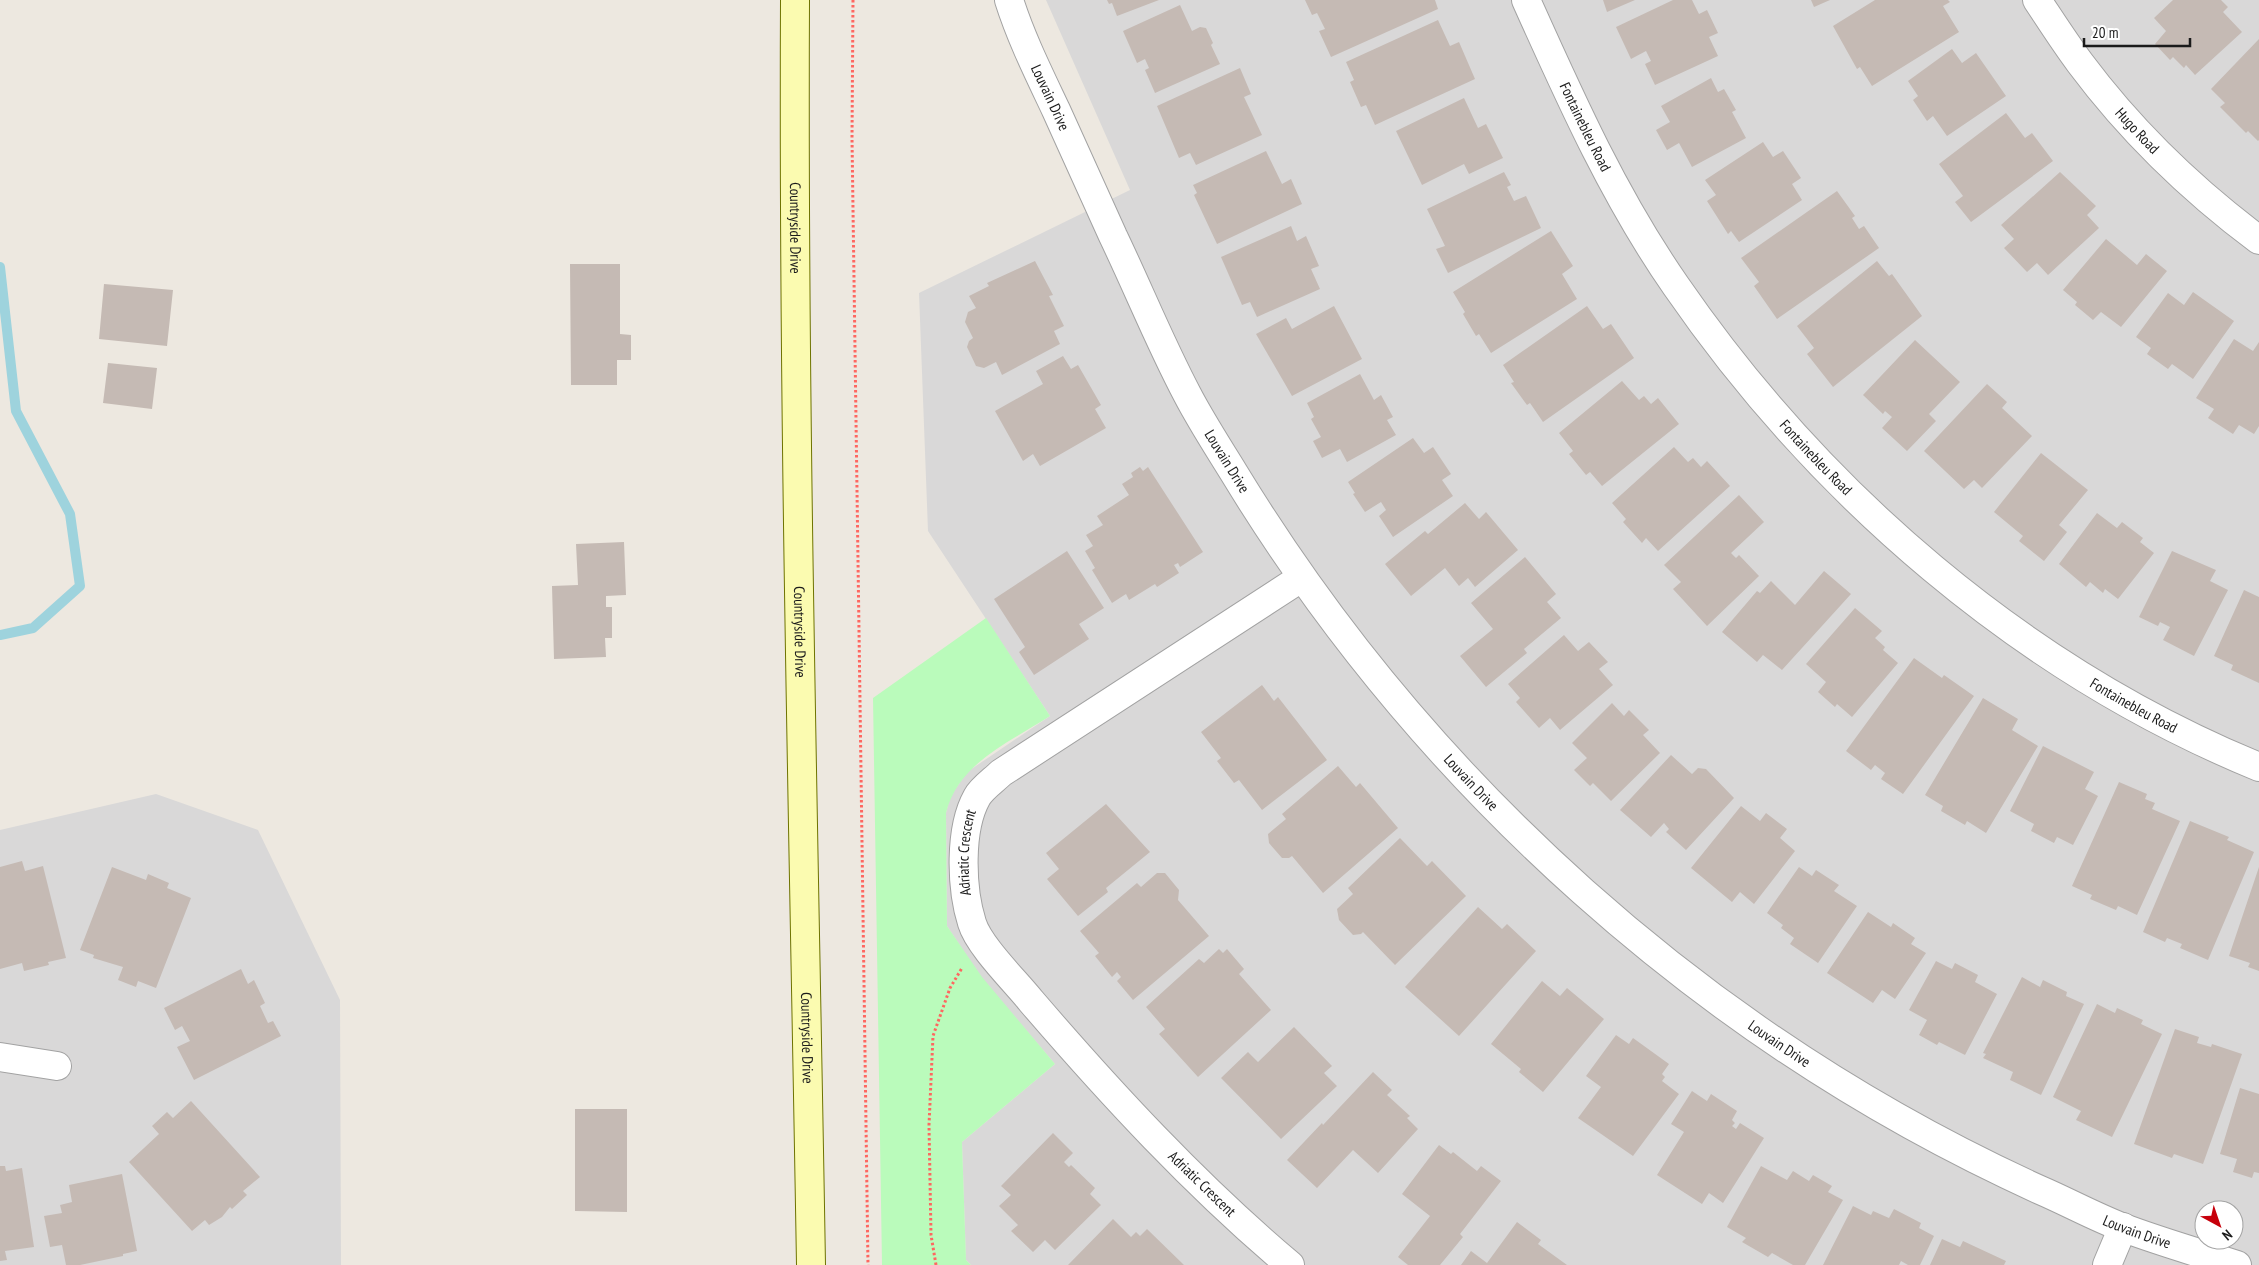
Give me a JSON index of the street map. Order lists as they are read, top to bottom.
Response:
{
  "streets": {
    "main road": ["Countryside Drive"],
    "street": [
      "Louvain Drive",
      "Fontainebleu Road",
      "Hugo Road",
      "Adriatic Crescent"
    ]
  },
  "crossings": [
    ["Louvain Drive", "Adriatic Crescent"]
  ],
  "scale_bar": "20 m",
  "north": "bottom right"
}
